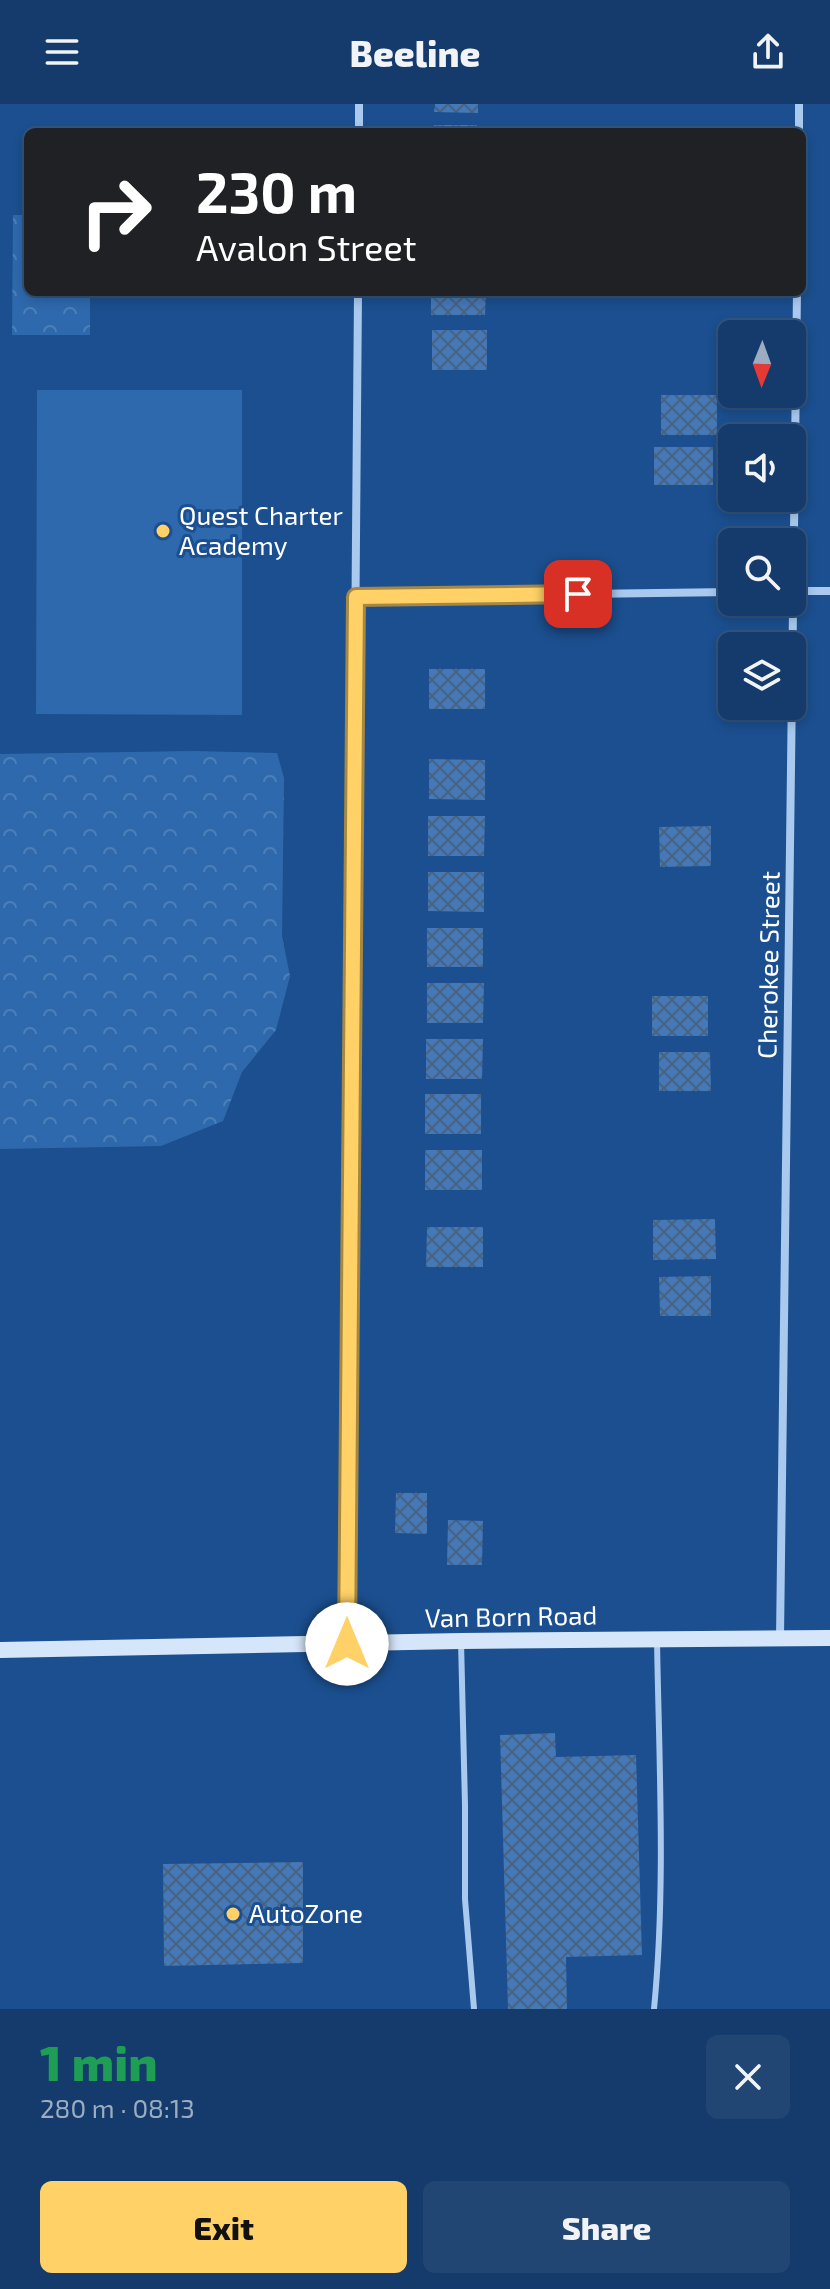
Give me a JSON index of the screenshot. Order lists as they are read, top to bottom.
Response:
{
  "streets": {
    "main road": ["Van Born Road"],
    "street": ["Cherokee Street"]
  },
  "crossings": [
    ["Cherokee Street", "Van Born Road"]
  ],
  "places": ["Quest Charter Academy", "AutoZone"],
  "north": "bottom",
  "page": {
    "header": "Beeline",
    "turn": ["230 m", "Avalon Street"],
    "heading": ["1 min", "280 m · 08:13"],
    "buttons": ["Exit", "Share"]
  }
}
